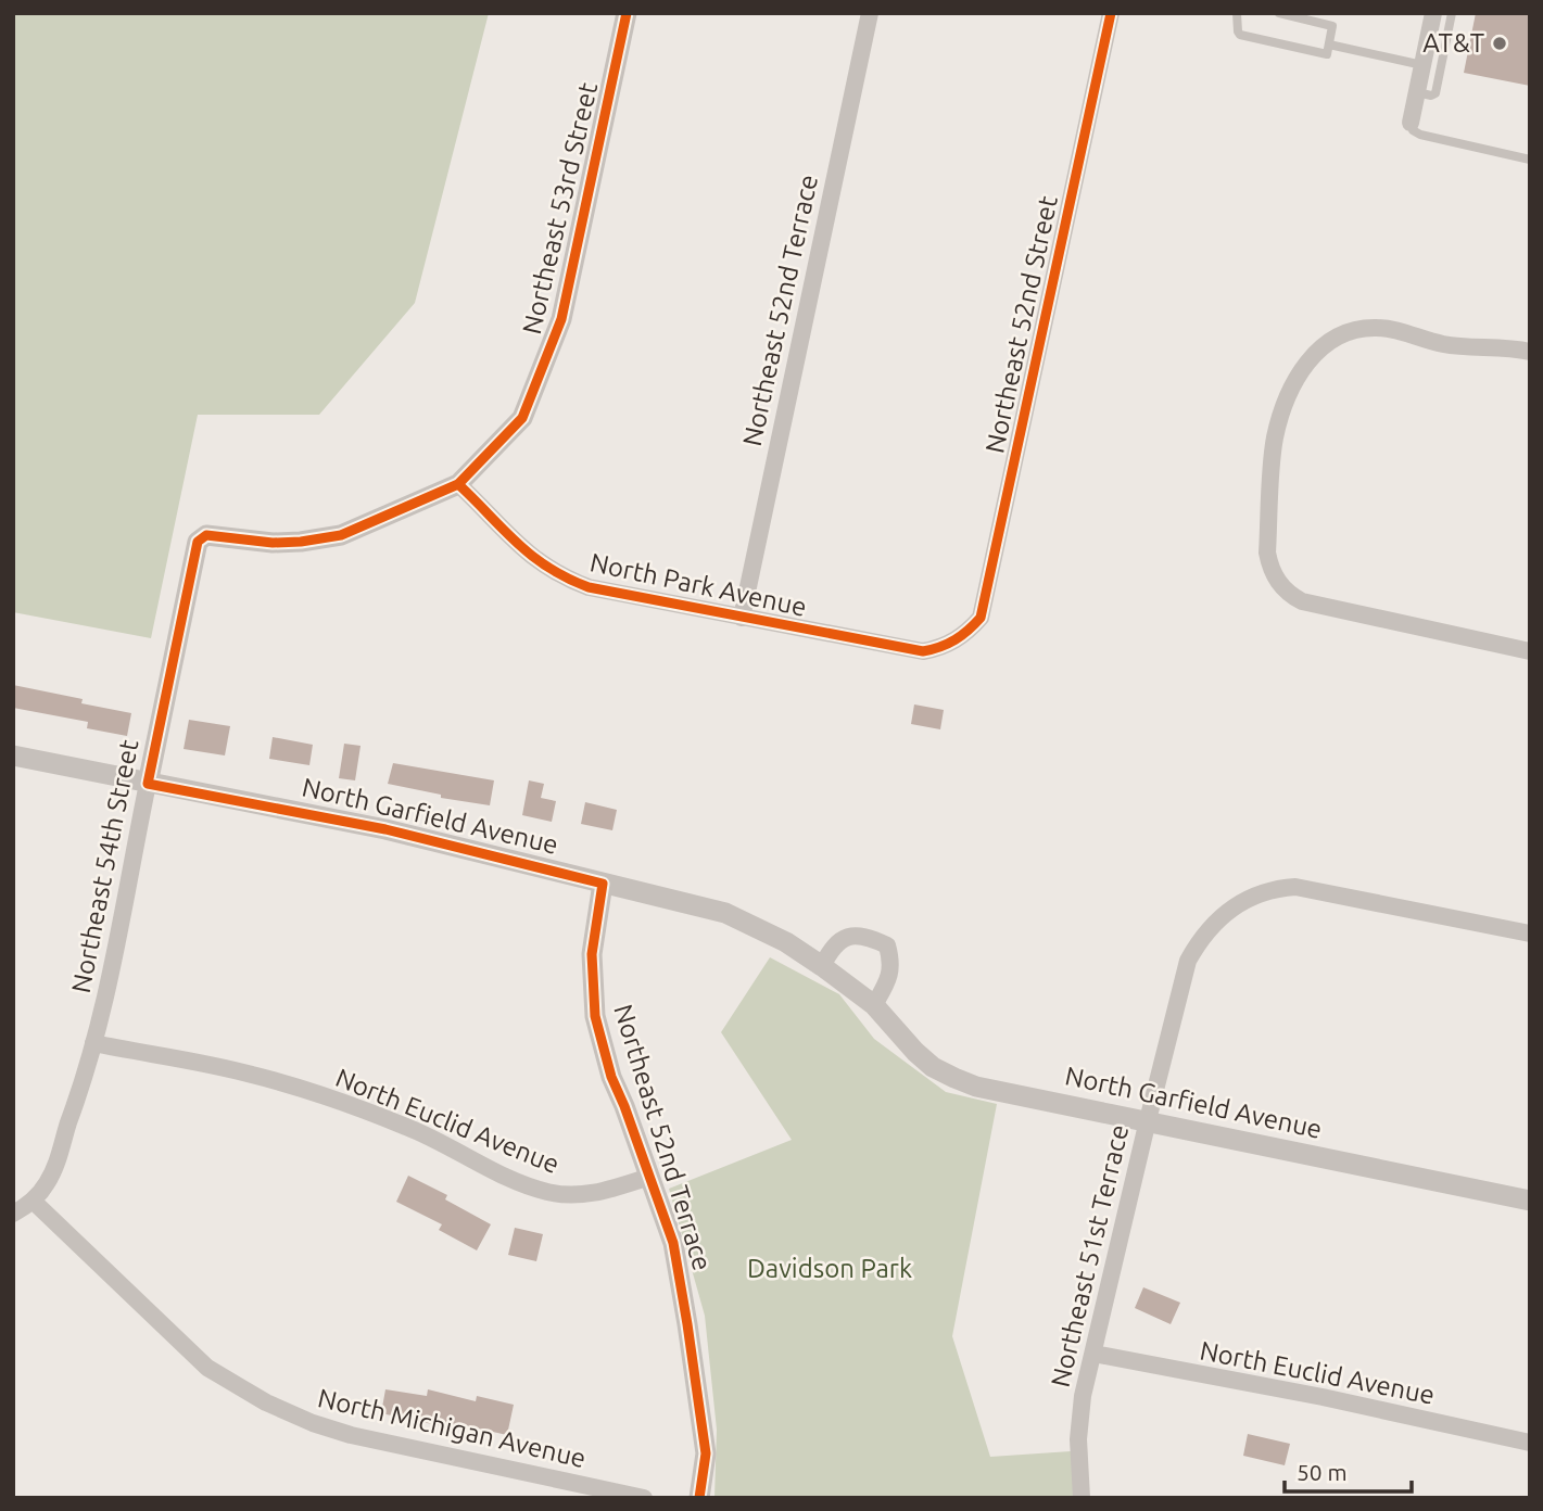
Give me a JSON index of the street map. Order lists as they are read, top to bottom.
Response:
{
  "streets": {
    "street": [
      "Northeast 53rd Street",
      "Northeast 52nd Terrace",
      "Northeast 52nd Street",
      "North Park Avenue",
      "North Garfield Avenue",
      "Northeast 54th Street",
      "North Euclid Avenue",
      "Northeast 51st Terrace",
      "North Michigan Avenue"
    ]
  },
  "crossings": [
    ["Northeast 53rd Street", "North Park Avenue"],
    ["Northeast 53rd Street", "Northeast 54th Street"],
    ["Northeast 52nd Terrace", "North Park Avenue"],
    ["Northeast 52nd Terrace", "North Garfield Avenue"],
    ["Northeast 52nd Terrace", "North Euclid Avenue"],
    ["Northeast 52nd Street", "North Park Avenue"],
    ["North Garfield Avenue", "Northeast 54th Street"],
    ["North Garfield Avenue", "Northeast 51st Terrace"],
    ["Northeast 54th Street", "North Euclid Avenue"],
    ["Northeast 54th Street", "North Michigan Avenue"],
    ["North Euclid Avenue", "Northeast 51st Terrace"]
  ],
  "parks": ["Davidson Park"],
  "places": ["AT&T"],
  "scale_bar": "50 m"
}
